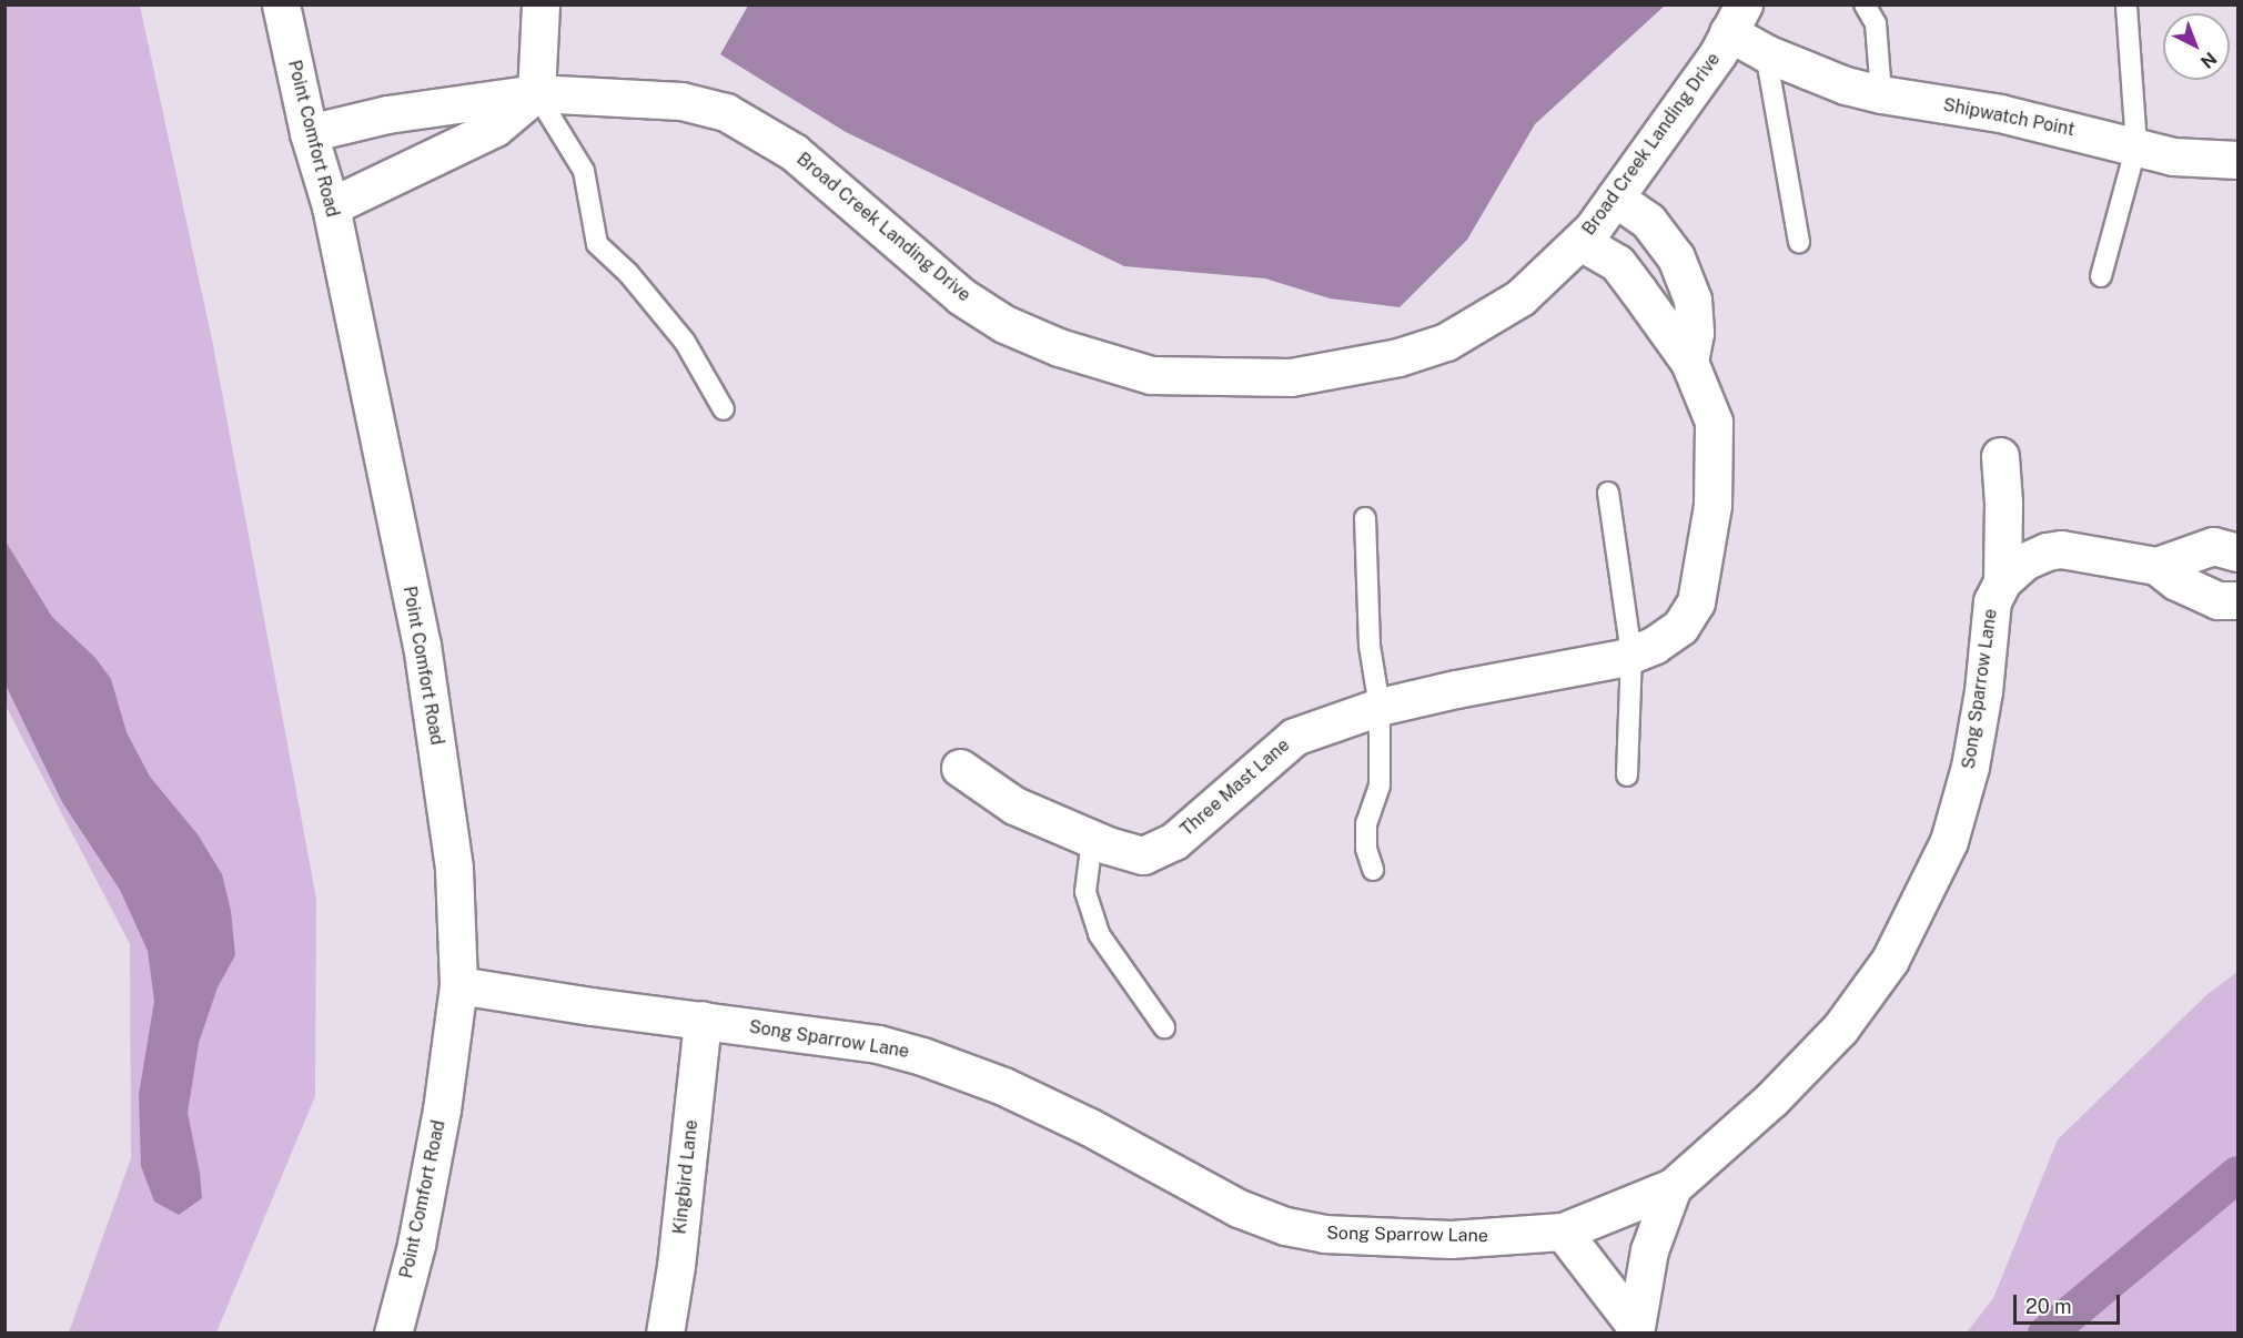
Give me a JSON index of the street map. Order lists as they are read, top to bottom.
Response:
{
  "streets": {
    "street": [
      "Shipwatch Point",
      "Point Comfort Road",
      "Broad Creek Landing Drive",
      "Song Sparrow Lane",
      "Three Mast Lane",
      "Kingbird Lane"
    ]
  },
  "crossings": [
    ["Shipwatch Point", "Broad Creek Landing Drive"],
    ["Point Comfort Road", "Broad Creek Landing Drive"],
    ["Point Comfort Road", "Song Sparrow Lane"],
    ["Broad Creek Landing Drive", "Three Mast Lane"],
    ["Song Sparrow Lane", "Kingbird Lane"]
  ],
  "scale_bar": "20 m",
  "north": "bottom right"
}
